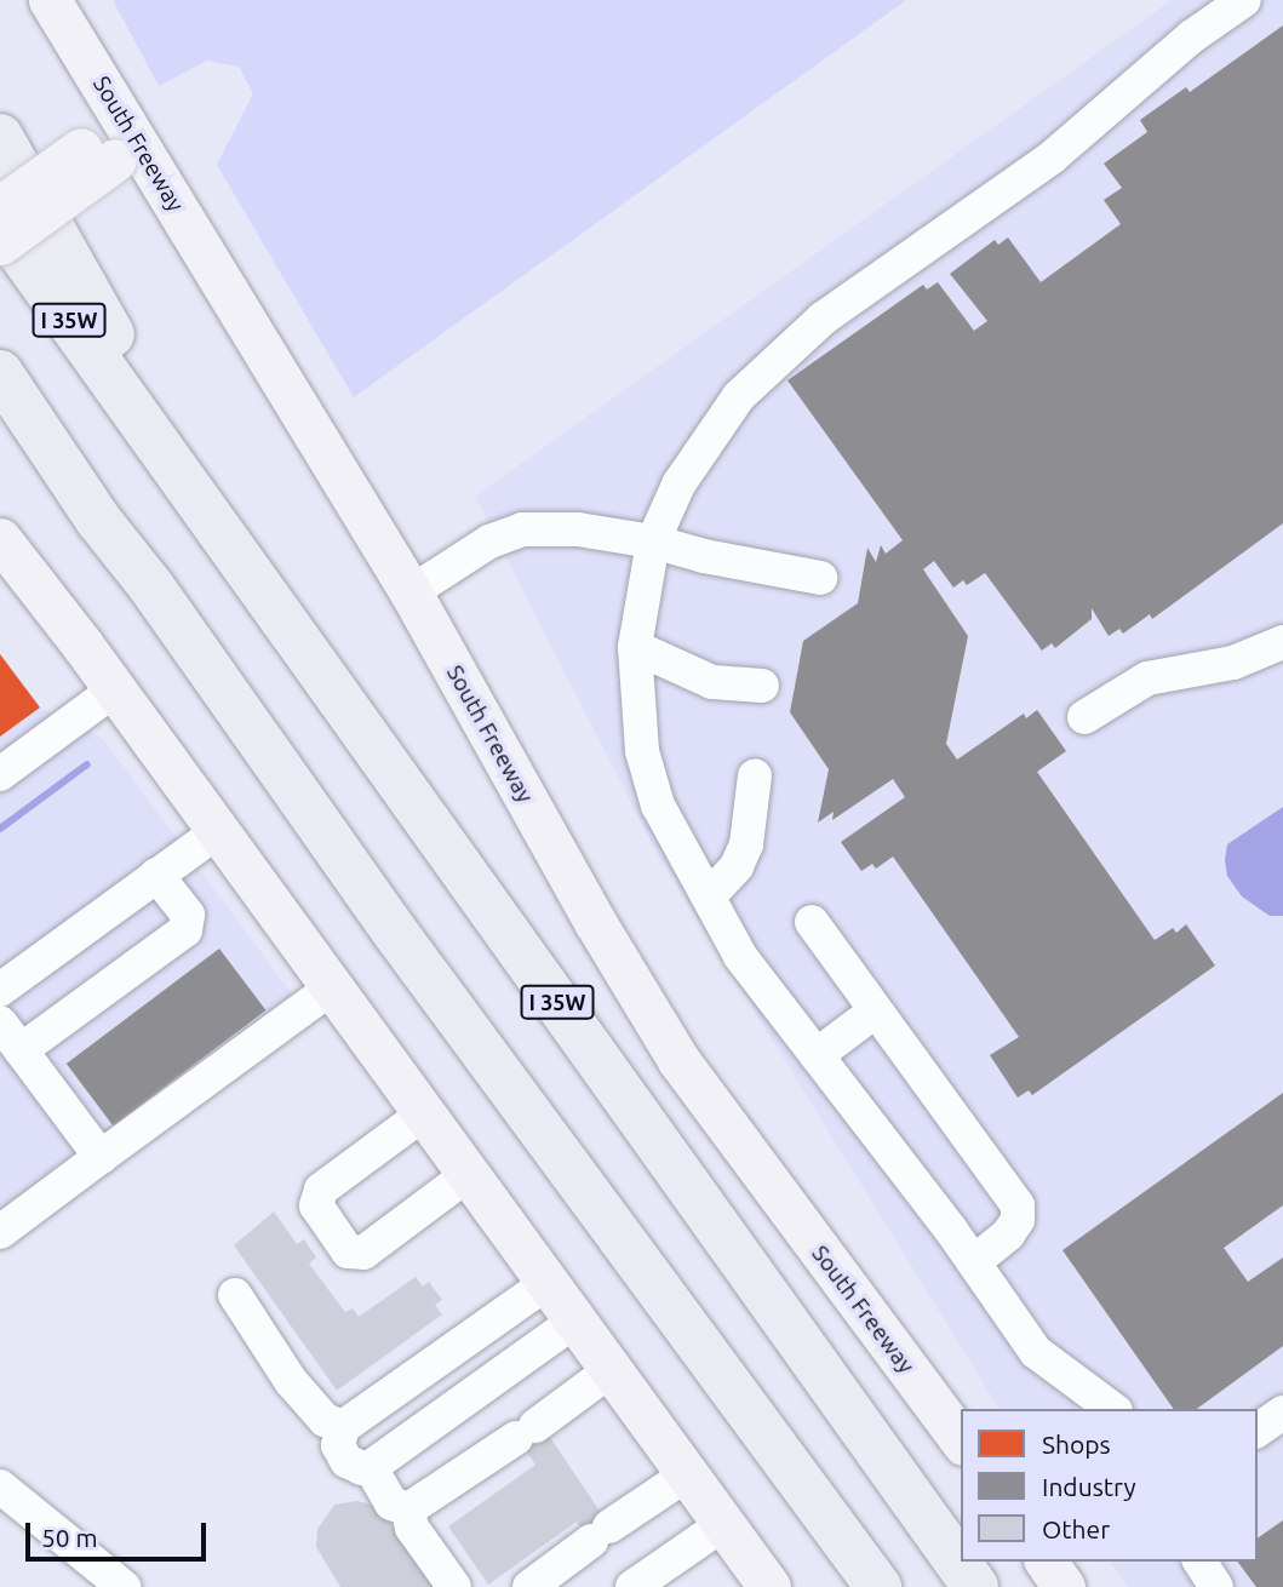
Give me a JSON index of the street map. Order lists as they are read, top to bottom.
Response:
{
  "streets": {
    "highway": ["I 35W"],
    "main road": ["South Freeway"]
  },
  "legend": ["Shops", "Industry", "Other"],
  "scale_bar": "50 m"
}
